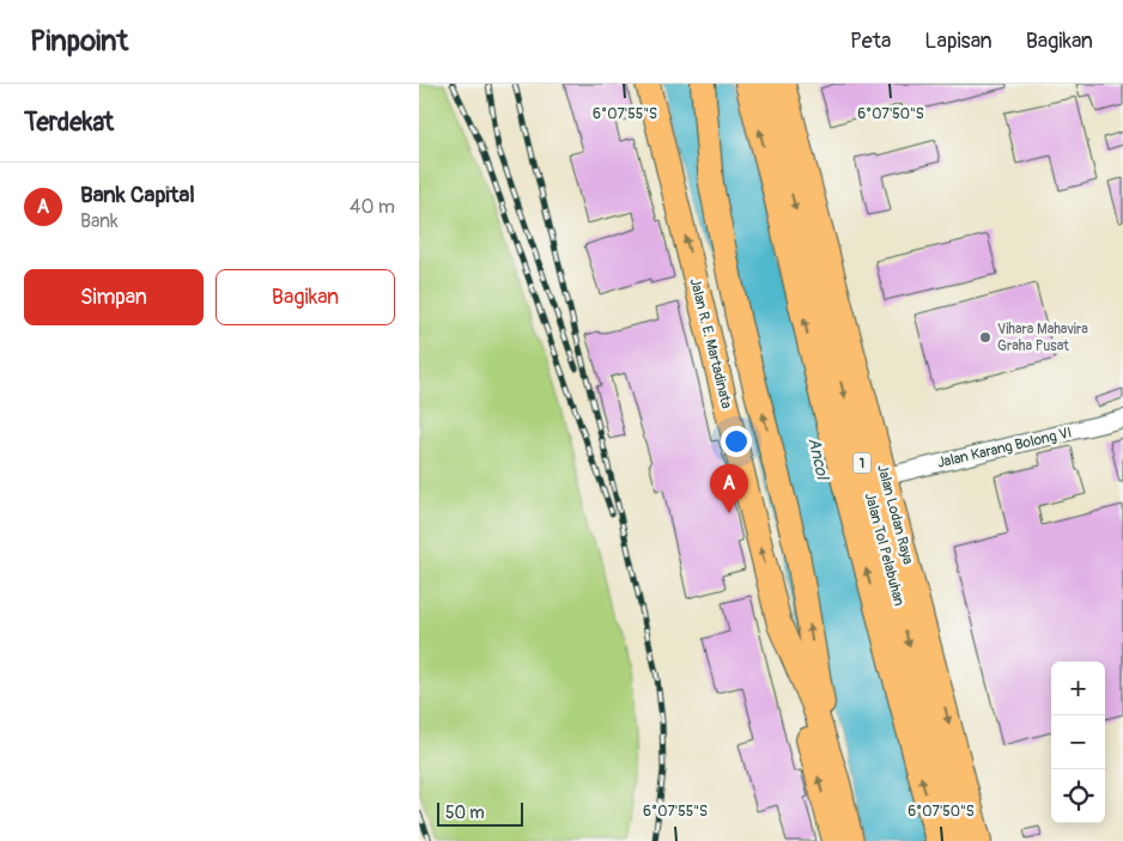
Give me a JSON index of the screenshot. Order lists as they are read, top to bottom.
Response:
{
  "streets": {
    "highway": [
      "Jalan R. E. Martadinata",
      "1",
      "Jalan Lodan Raya",
      "Jalan Tol Pelabuhan"
    ],
    "street": ["Jalan Karang Bolong VI"]
  },
  "crossings": [
    ["Jalan Karang Bolong VI", "Jalan Lodan Raya"]
  ],
  "water": ["Ancol"],
  "places": ["Vihara Mahavira Graha Pusat"],
  "scale_bar": "50 m",
  "page": {
    "header": "Pinpoint",
    "nav": ["Peta", "Lapisan", "Bagikan"],
    "heading": "Terdekat",
    "list": [
      {
        "mark": "A",
        "name": "Bank Capital",
        "note": "Bank",
        "value": "40 m"
      }
    ],
    "buttons": ["Simpan", "Bagikan"],
    "pins": "A",
    "map_buttons": ["+", "−"],
    "scale": "50 m"
  },
  "coordinates": ["6°07'55\"S", "6°07'50\"S"]
}
